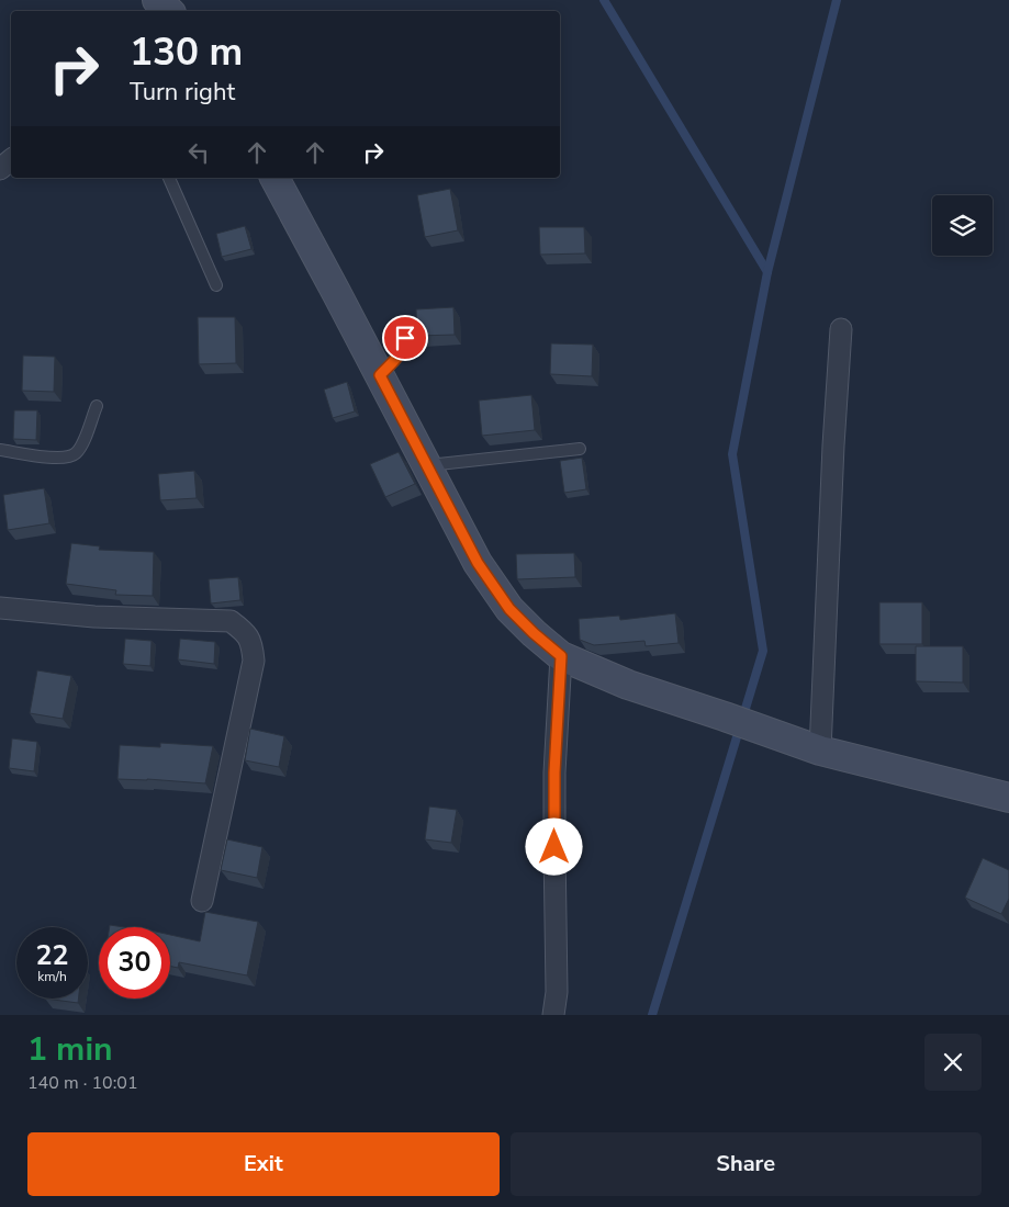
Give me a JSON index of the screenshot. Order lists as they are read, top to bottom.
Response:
{
  "page": {
    "turn": ["130 m", "Turn right"],
    "speed": "22 km/h",
    "limit": "30",
    "heading": ["1 min", "140 m · 10:01"],
    "buttons": ["Exit", "Share"]
  }
}
